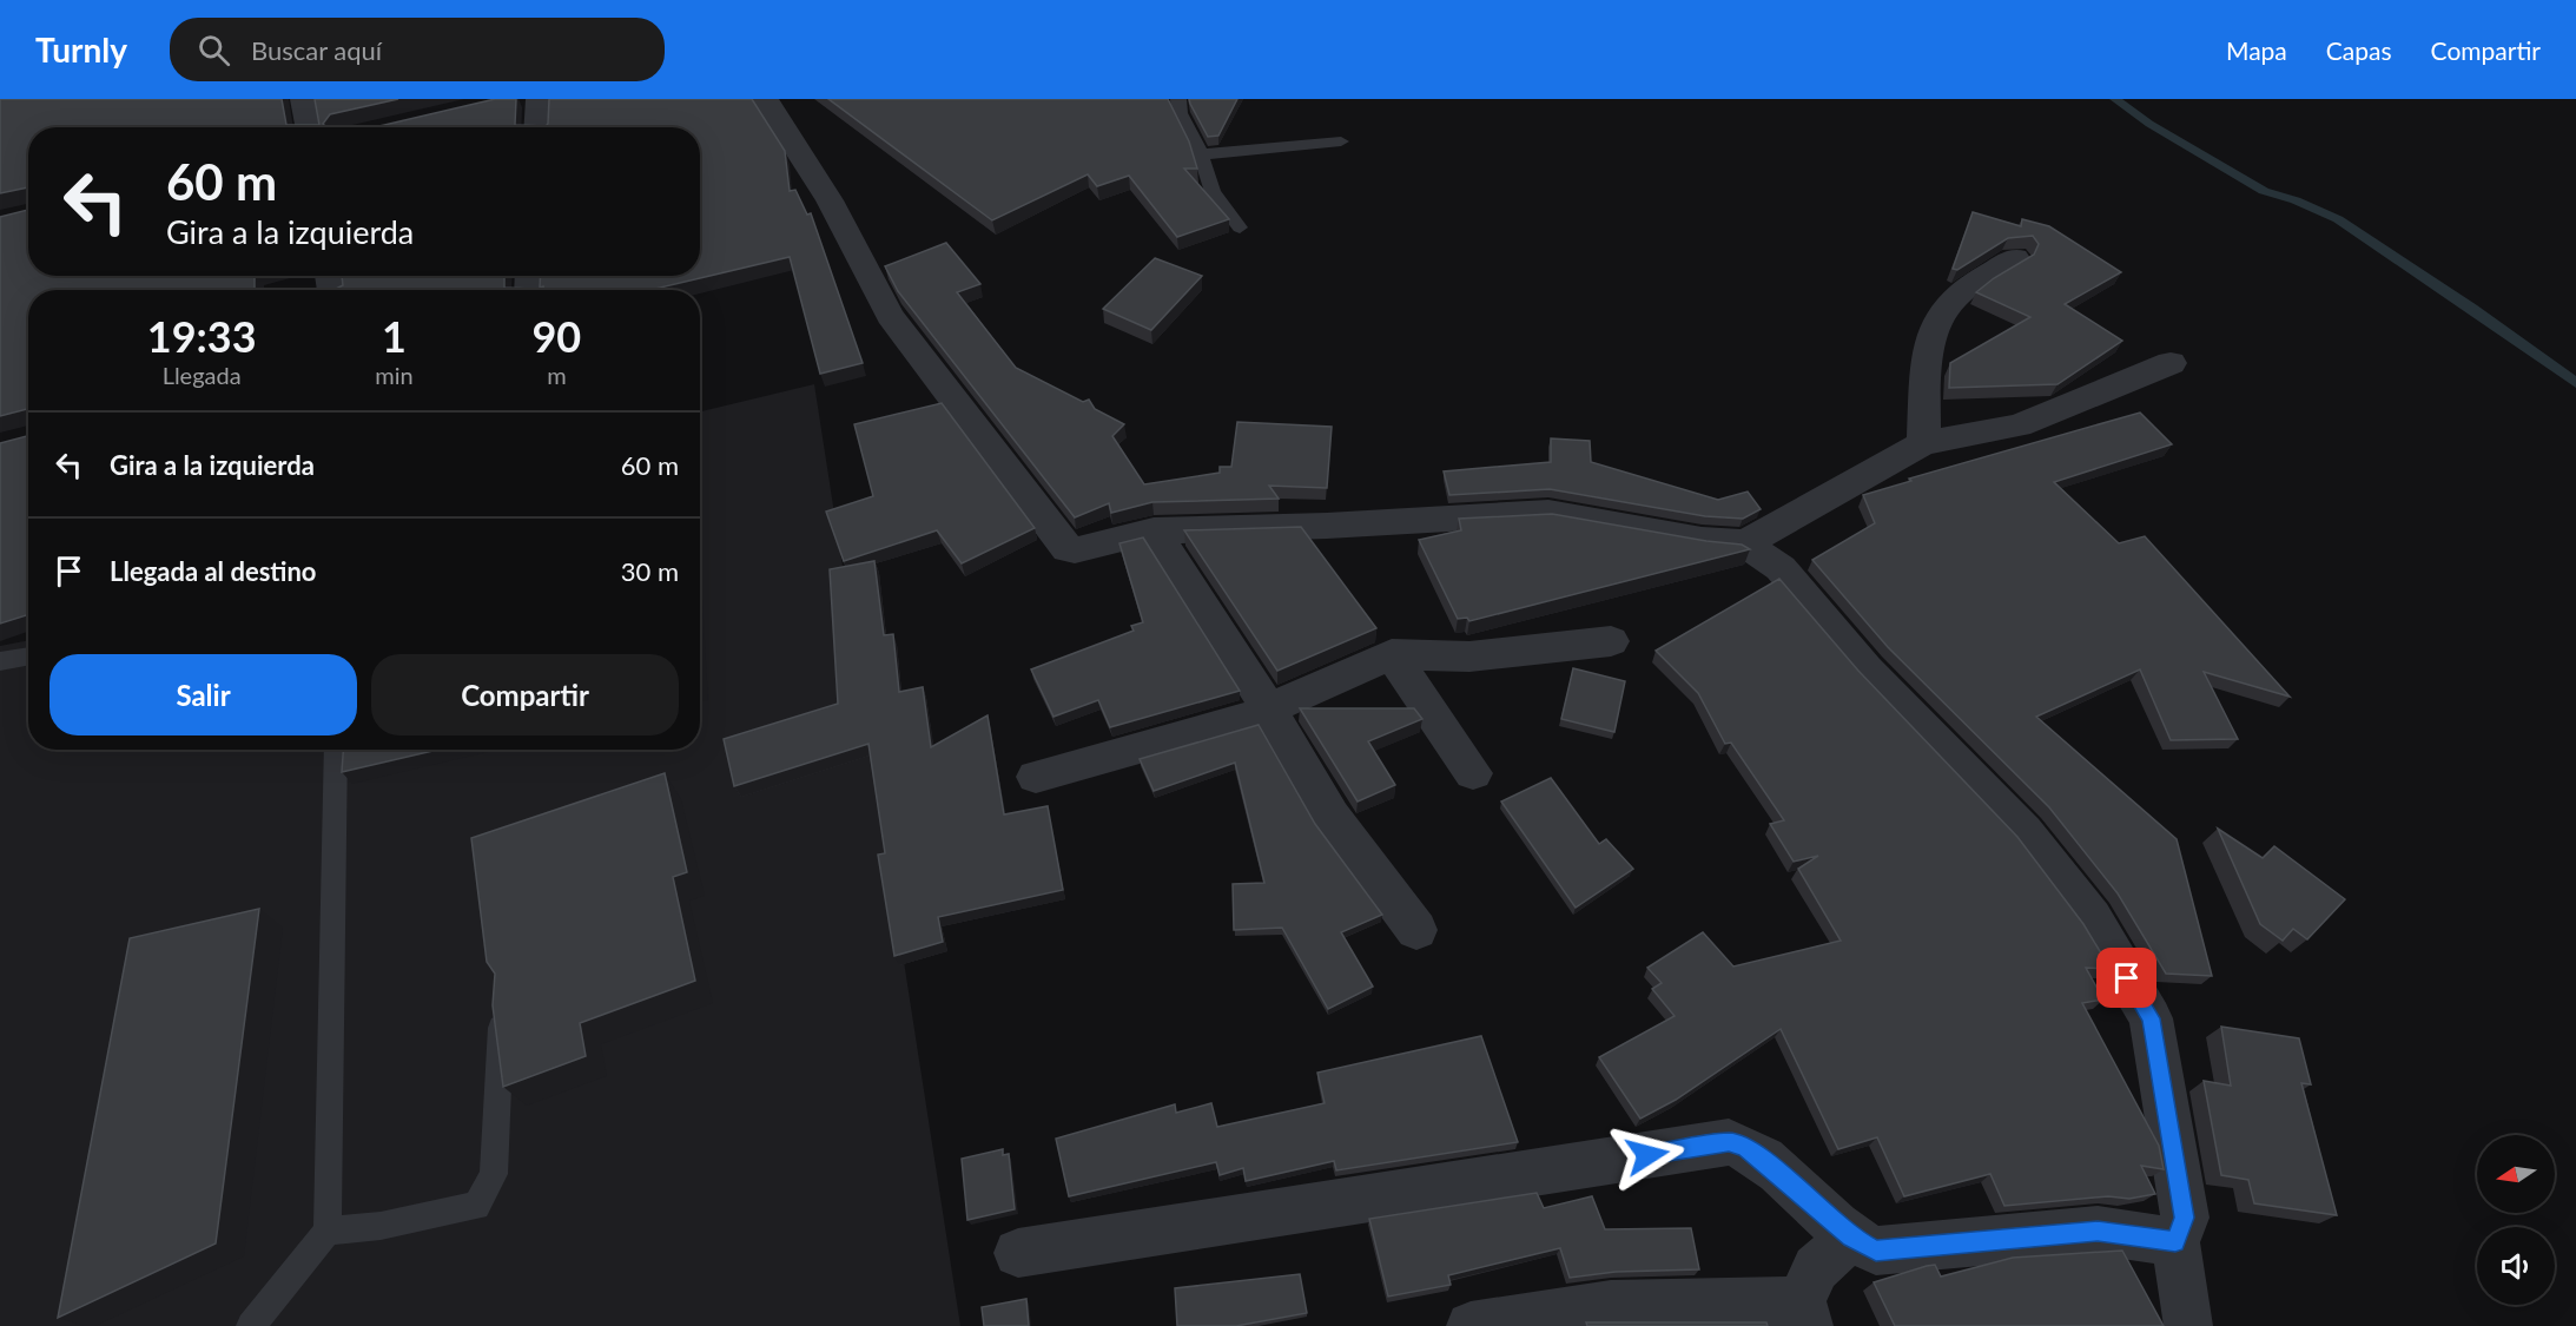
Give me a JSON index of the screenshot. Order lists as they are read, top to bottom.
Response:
{
  "north": "left",
  "page": {
    "header": "Turnly",
    "search": "Buscar aquí",
    "nav": ["Mapa", "Capas", "Compartir"],
    "turn": ["60 m", "Gira a la izquierda"],
    "eta": [
      "19:33",
      "Llegada",
      "1",
      "min",
      "90",
      "m"
    ],
    "list": [
      {
        "name": "Gira a la izquierda",
        "value": "60 m"
      },
      {
        "name": "Llegada al destino",
        "value": "30 m"
      }
    ],
    "buttons": ["Salir", "Compartir"]
  }
}
